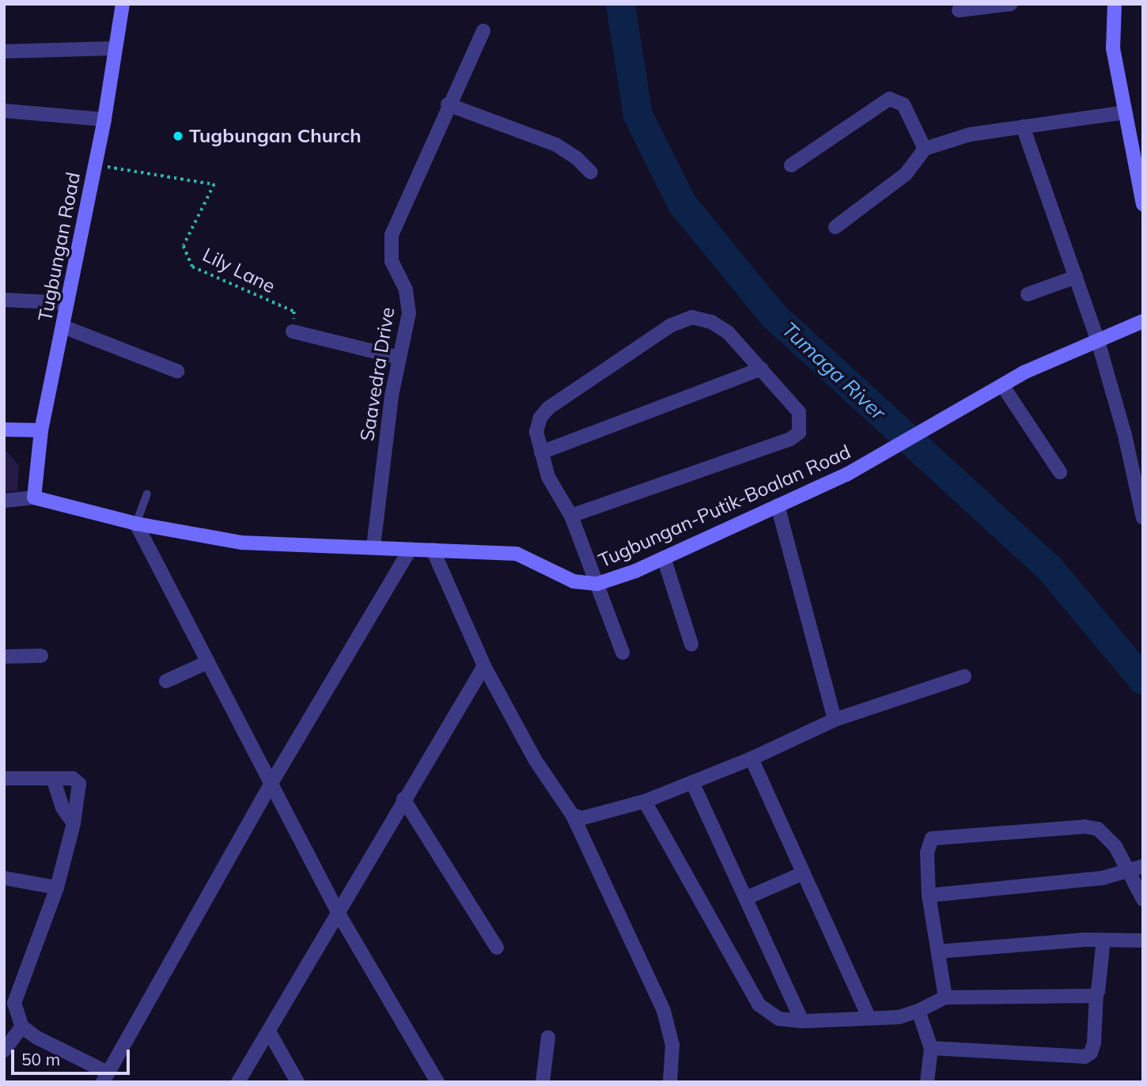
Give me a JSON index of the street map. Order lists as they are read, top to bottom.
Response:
{
  "streets": {
    "main road": ["Tugbungan Road", "Tugbungan-Putik-Boalan Road"],
    "street": ["Saavedra Drive"],
    "path": ["Lily Lane"]
  },
  "crossings": [
    ["Tugbungan Road", "Lily Lane"],
    ["Tugbungan Road", "Tugbungan-Putik-Boalan Road"],
    ["Saavedra Drive", "Tugbungan-Putik-Boalan Road"]
  ],
  "water": ["Tumaga River"],
  "places": ["Tugbungan Church"],
  "scale_bar": "50 m"
}
